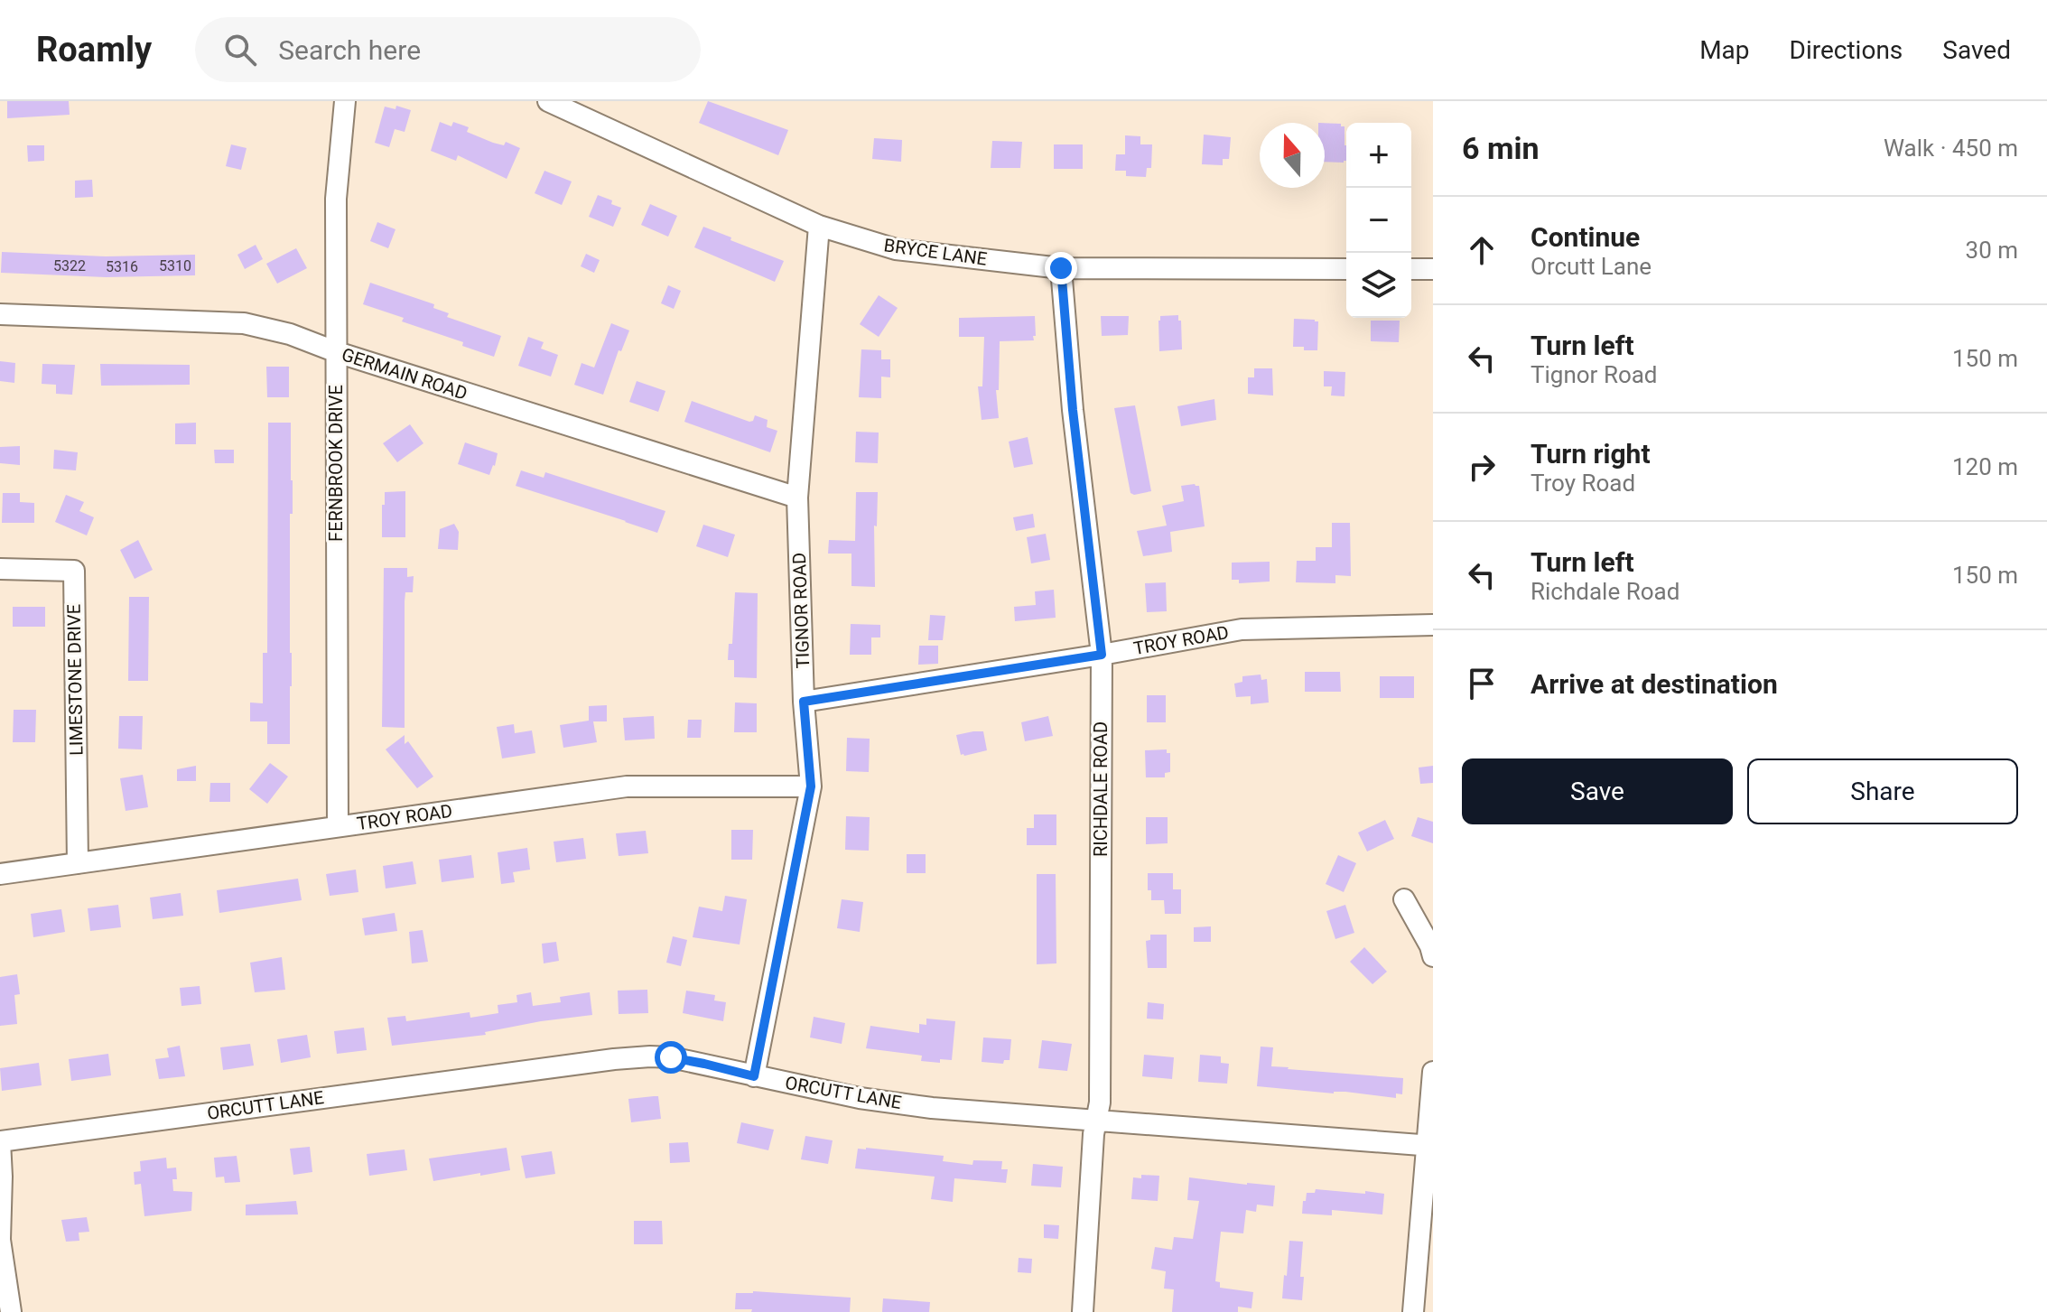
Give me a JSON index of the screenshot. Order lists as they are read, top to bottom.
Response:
{
  "streets": {
    "street": [
      "BRYCE LANE",
      "GERMAIN ROAD",
      "FERNBROOK DRIVE",
      "TIGNOR ROAD",
      "TROY ROAD",
      "LIMESTONE DRIVE",
      "RICHDALE ROAD",
      "ORCUTT LANE"
    ]
  },
  "crossings": [
    ["BRYCE LANE", "TIGNOR ROAD"],
    ["BRYCE LANE", "RICHDALE ROAD"],
    ["GERMAIN ROAD", "FERNBROOK DRIVE"],
    ["GERMAIN ROAD", "TIGNOR ROAD"],
    ["FERNBROOK DRIVE", "TROY ROAD"],
    ["TIGNOR ROAD", "TROY ROAD"],
    ["TIGNOR ROAD", "ORCUTT LANE"],
    ["TROY ROAD", "LIMESTONE DRIVE"],
    ["TROY ROAD", "RICHDALE ROAD"],
    ["RICHDALE ROAD", "ORCUTT LANE"]
  ],
  "house_numbers": ["5322", "5310", "5316"],
  "north": "top",
  "page": {
    "header": "Roamly",
    "search": "Search here",
    "nav": ["Map", "Directions", "Saved"],
    "heading": ["6 min", "Walk · 450 m"],
    "map_buttons": ["+", "−"],
    "list": [
      ["Continue", "Orcutt Lane", "30 m"],
      ["Turn left", "Tignor Road", "150 m"],
      ["Turn right", "Troy Road", "120 m"],
      ["Turn left", "Richdale Road", "150 m"],
      "Arrive at destination"
    ],
    "buttons": ["Save", "Share"]
  }
}
